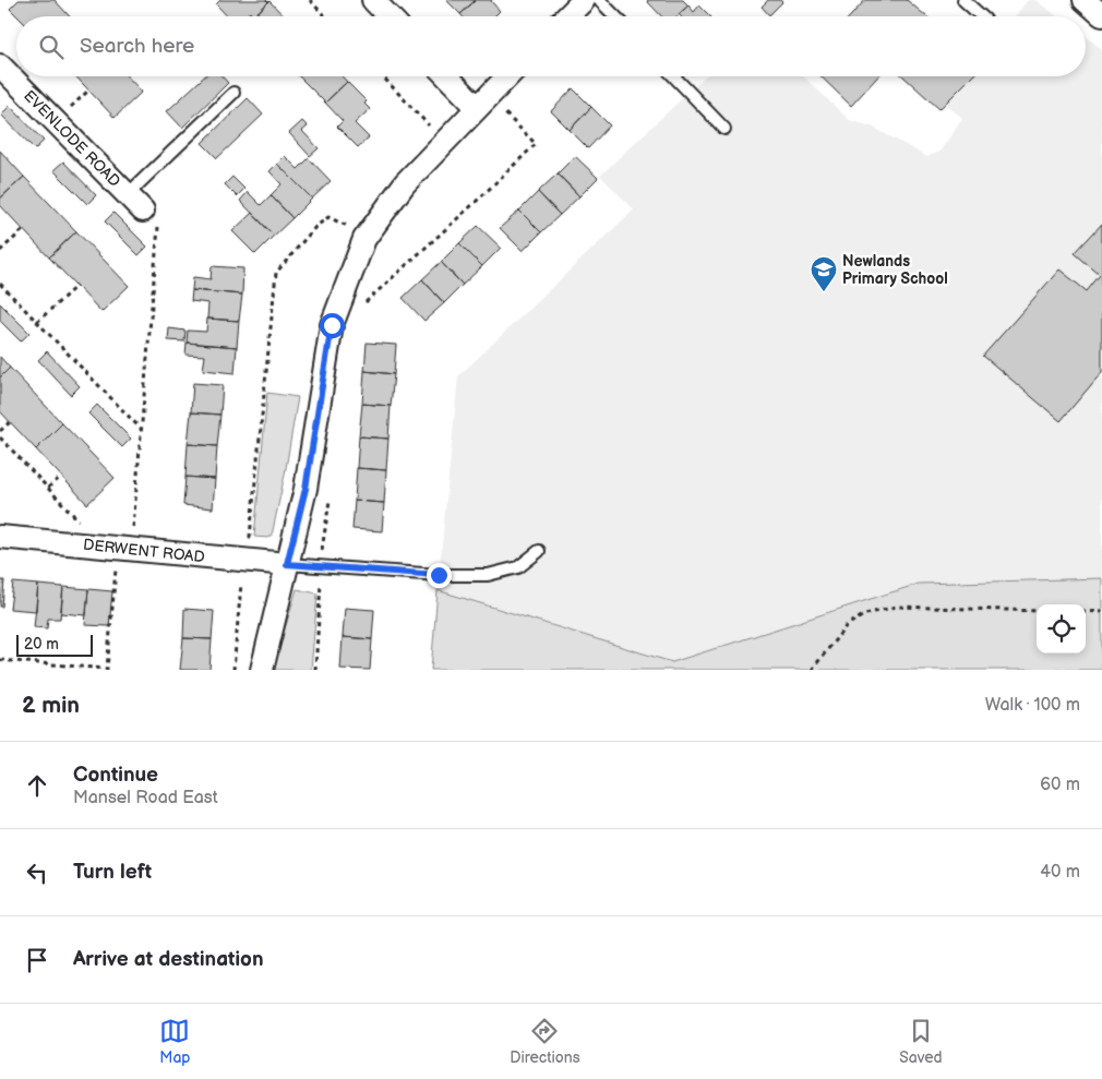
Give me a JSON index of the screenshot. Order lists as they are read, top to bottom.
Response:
{
  "streets": {
    "street": ["EVENLODE ROAD", "DERWENT ROAD"]
  },
  "places": {
    "school or university": ["Newlands Primary School"]
  },
  "scale_bar": "20 m",
  "page": {
    "search": "Search here",
    "scale": "20 m",
    "heading": ["2 min", "Walk · 100 m"],
    "list": [
      ["Continue", "Mansel Road East", "60 m"],
      ["Turn left", "40 m"],
      "Arrive at destination"
    ],
    "nav": ["Map", "Directions", "Saved"]
  }
}
